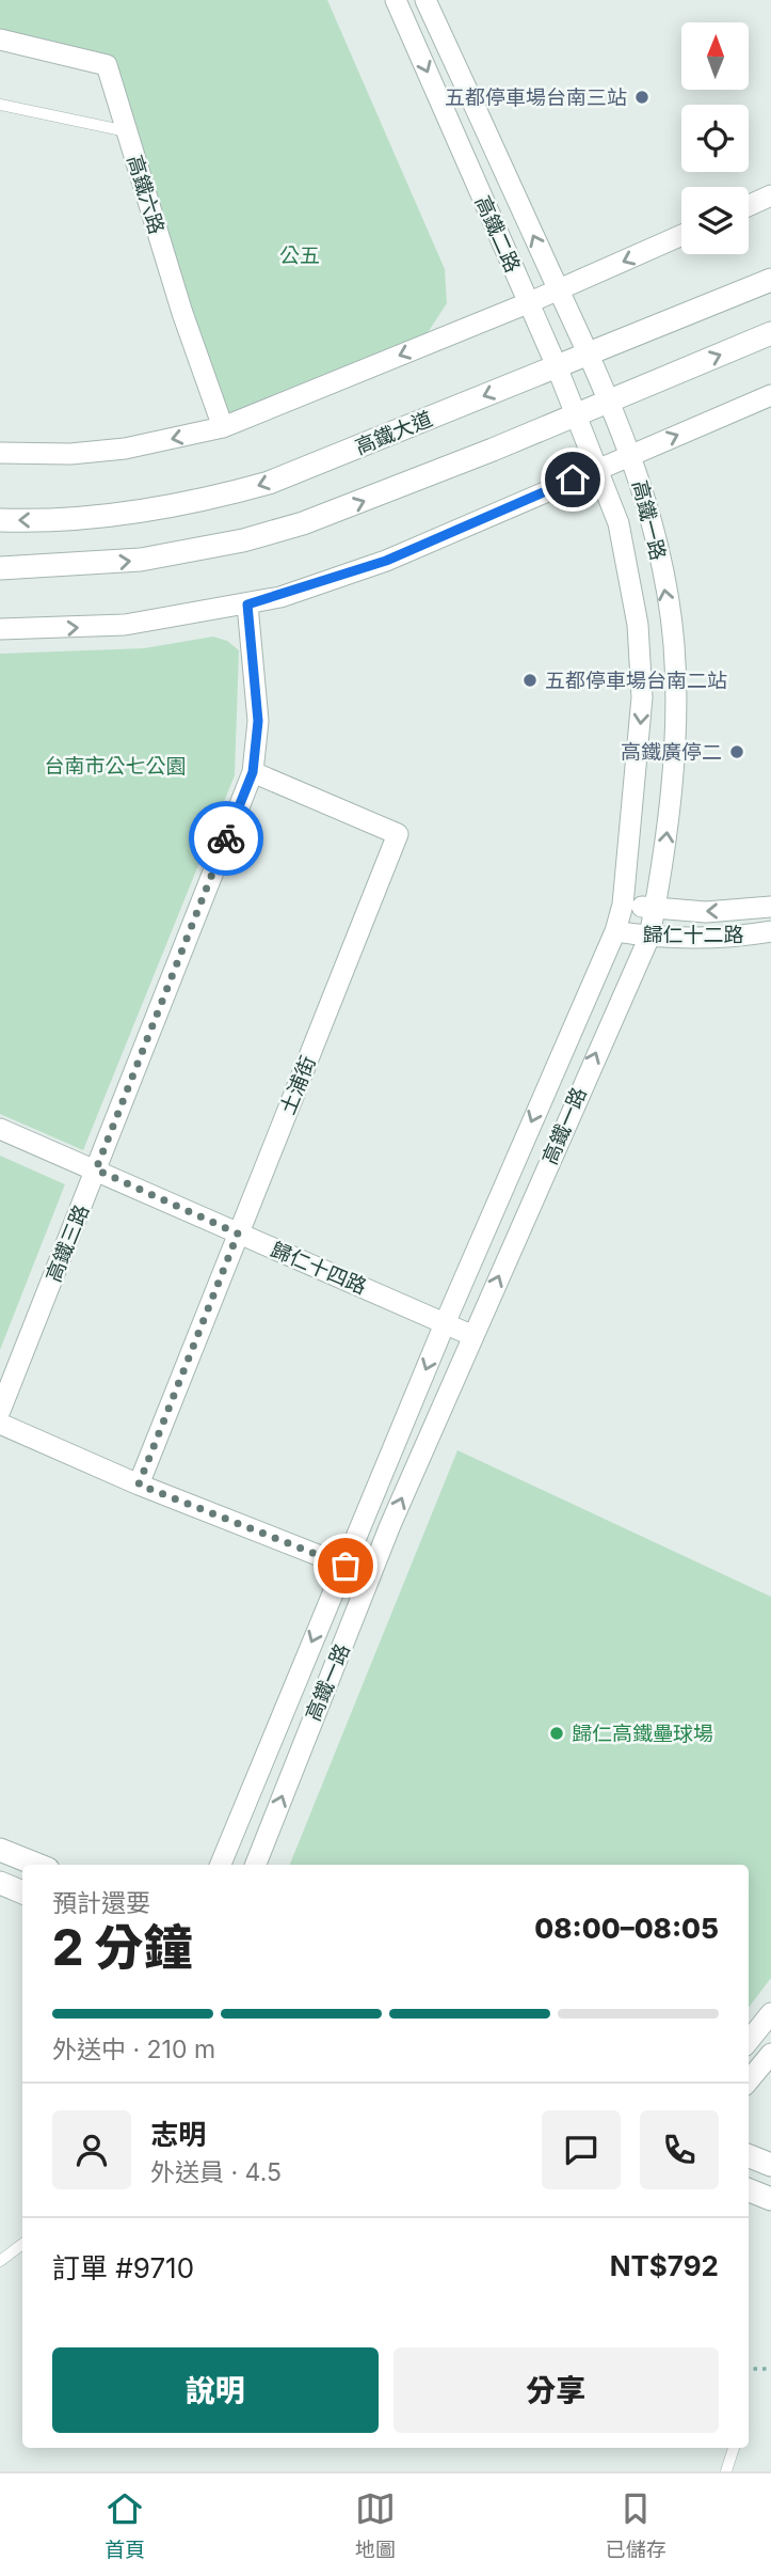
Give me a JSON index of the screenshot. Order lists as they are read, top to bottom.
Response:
{
  "streets": {
    "street": [
      "高鐵六路",
      "高鐵二路",
      "高鐵大道",
      "高鐵一路",
      "歸仁十二路",
      "土浦街",
      "高鐵三路",
      "歸仁十四路"
    ]
  },
  "crossings": [
    ["高鐵二路", "高鐵大道"],
    ["高鐵二路", "高鐵一路"],
    ["高鐵大道", "高鐵一路"],
    ["高鐵一路", "歸仁十二路"],
    ["高鐵一路", "歸仁十四路"],
    ["土浦街", "高鐵三路"],
    ["土浦街", "歸仁十四路"],
    ["高鐵三路", "歸仁十四路"]
  ],
  "parks": ["公五", "台南市公七公園"],
  "places": [
    "五都停車場台南三站",
    "五都停車場台南二站",
    "高鐵廣停二",
    "歸仁高鐵壘球場"
  ],
  "north": "top",
  "page": {
    "heading": ["2 分鐘", "預計還要", "08:00–08:05"],
    "panel": [
      "志明",
      "外送員 · 4.5",
      "訂單 #9710",
      "NT$792"
    ],
    "bar": "外送中 · 210 m",
    "buttons": ["說明", "分享"],
    "tabs": ["首頁", "地圖", "已儲存"]
  }
}
